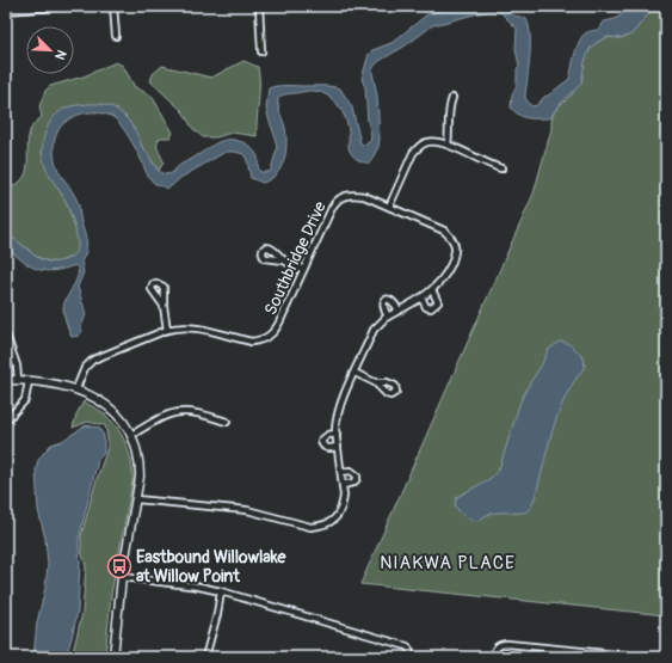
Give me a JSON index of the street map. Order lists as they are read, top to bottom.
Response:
{
  "streets": {
    "street": ["Southbridge Drive"]
  },
  "districts": ["NIAKWA PLACE"],
  "places": {
    "bus stop": ["Eastbound Willowlake at Willow Point"]
  },
  "north": "bottom right"
}
